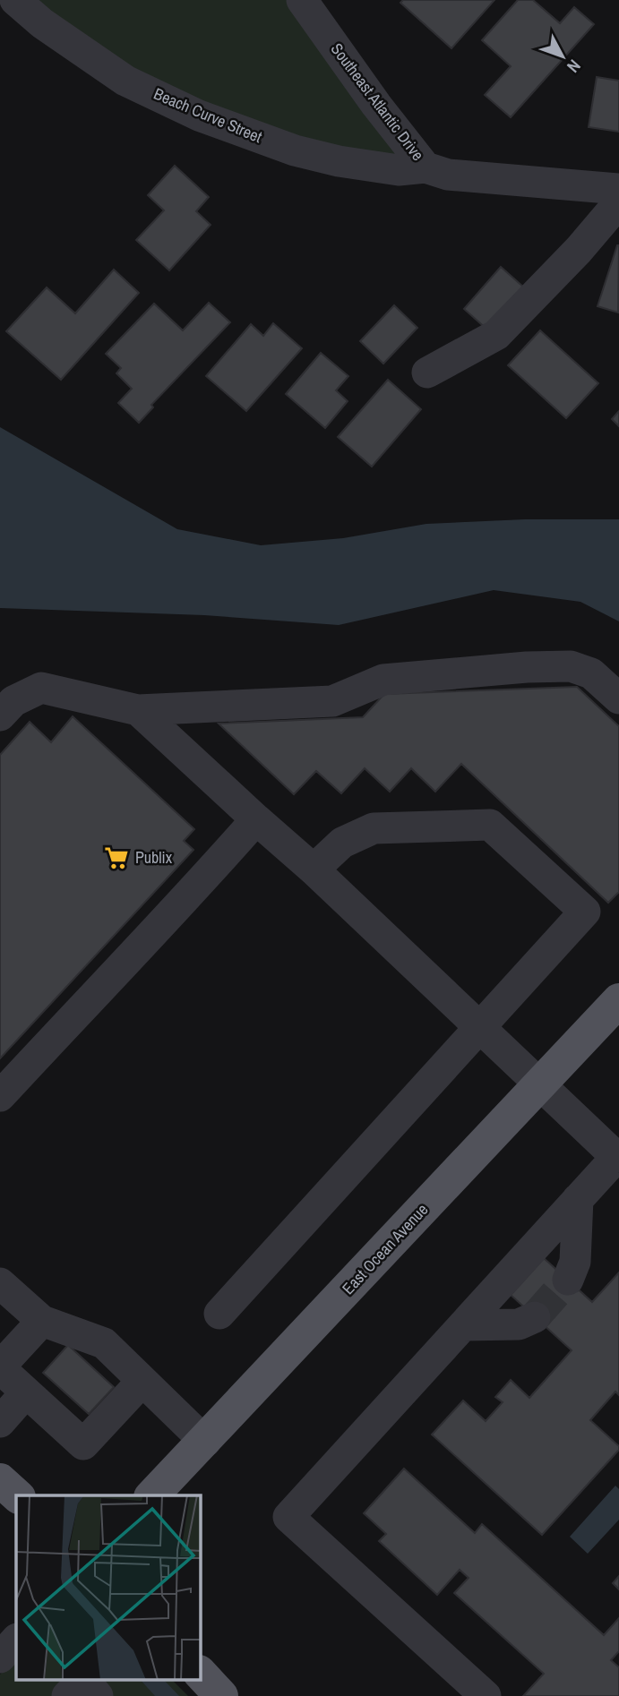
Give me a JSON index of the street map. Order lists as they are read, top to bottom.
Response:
{
  "streets": {
    "main road": ["East Ocean Avenue"],
    "street": ["Southeast Atlantic Drive", "Beach Curve Street"]
  },
  "crossings": [
    ["Southeast Atlantic Drive", "Beach Curve Street"]
  ],
  "places": {
    "supermarket": ["Publix"]
  },
  "north": "bottom right"
}
